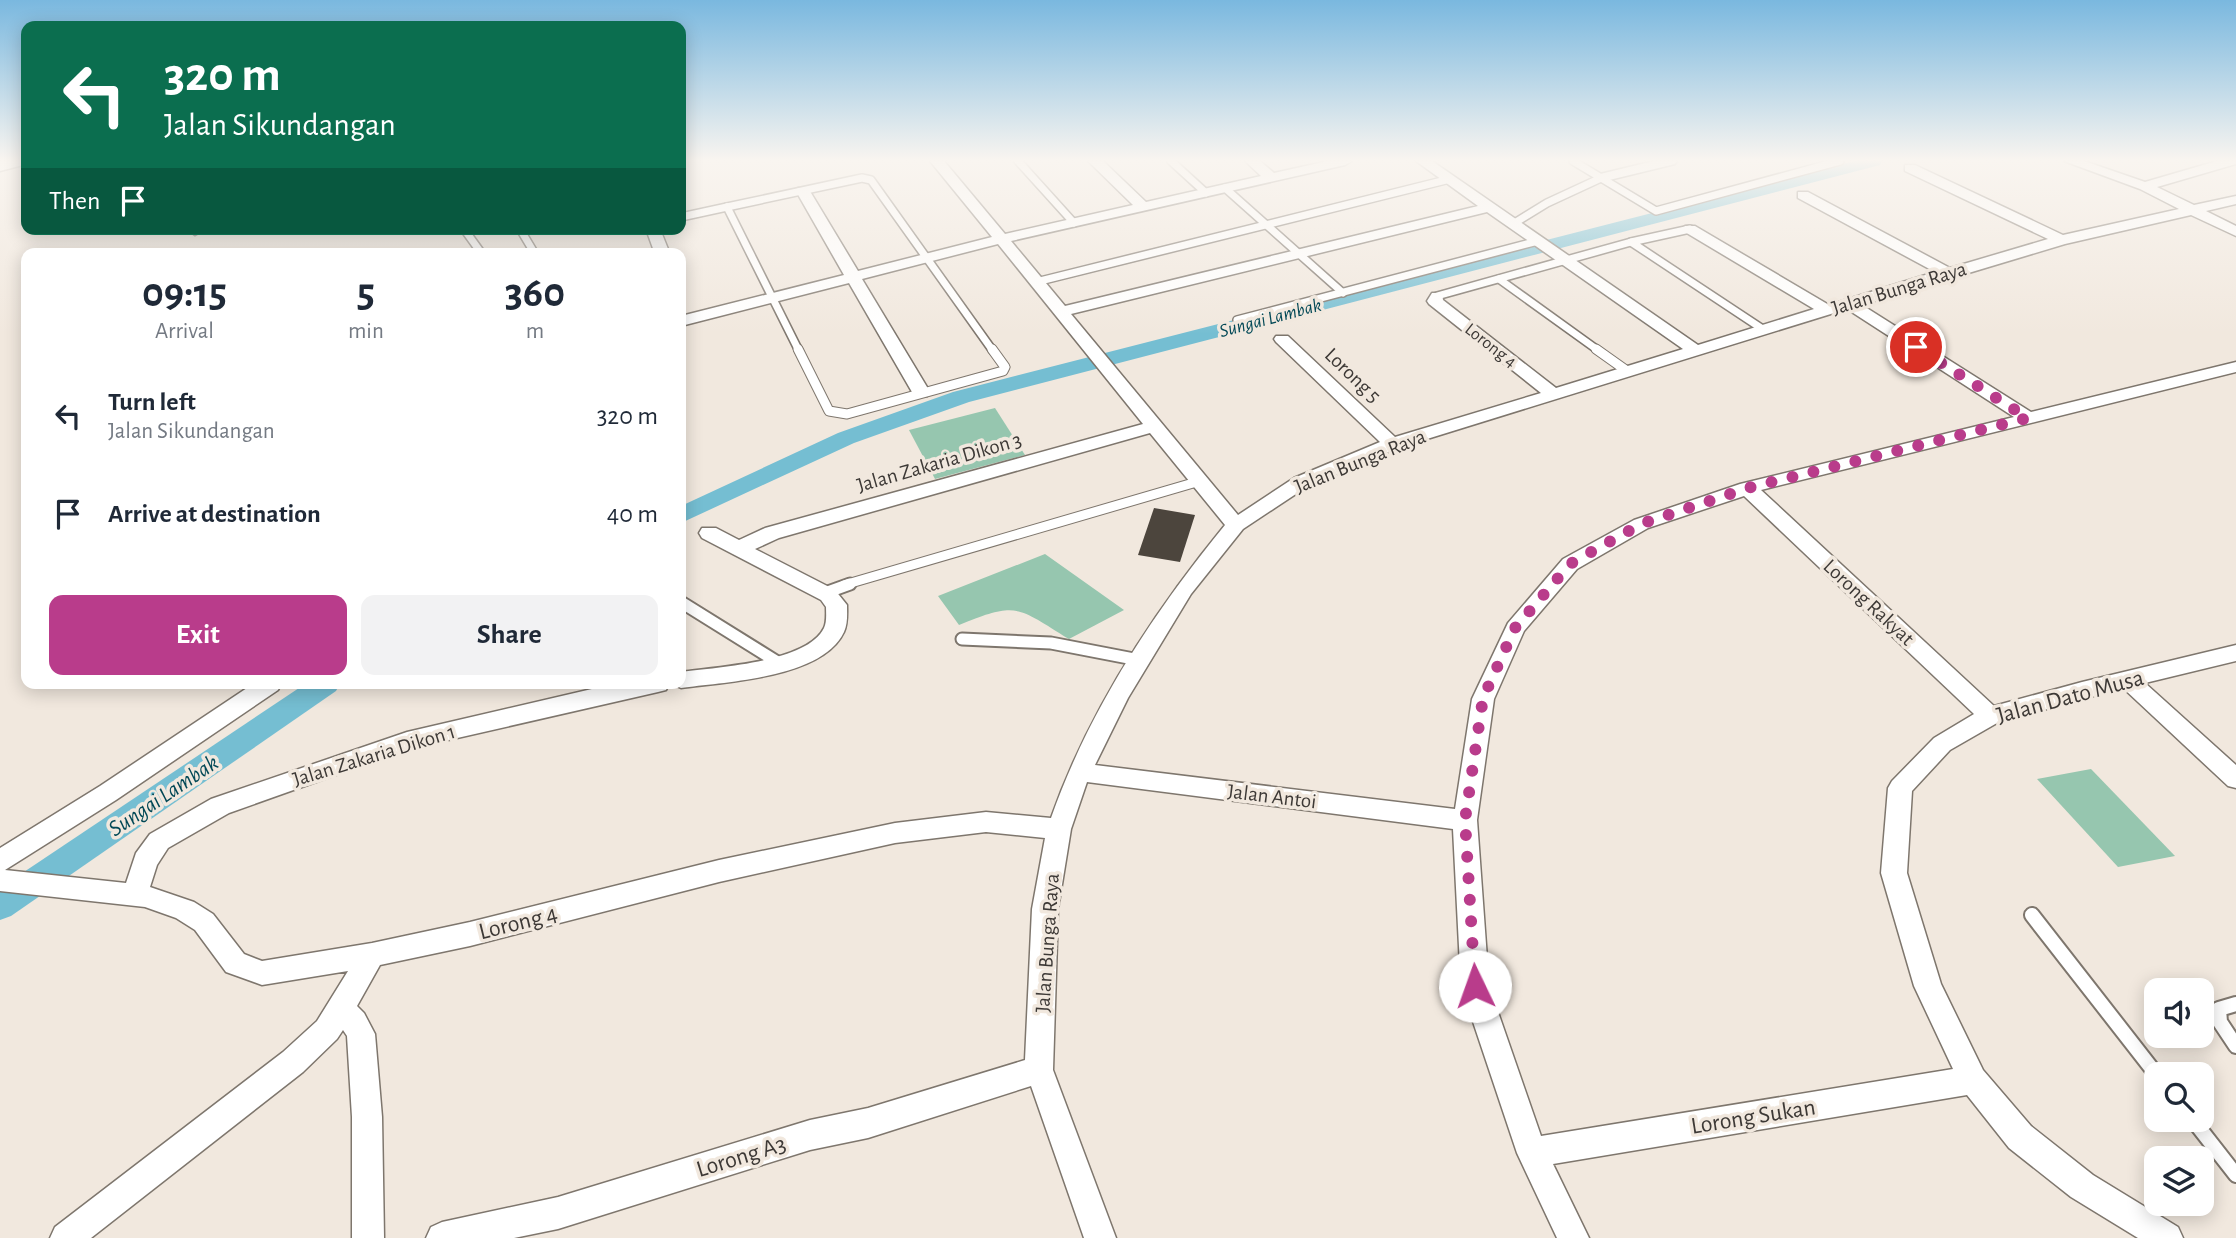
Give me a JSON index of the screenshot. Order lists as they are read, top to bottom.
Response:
{
  "streets": {
    "street": [
      "Jalan Bunga Raya",
      "Lorong 4",
      "Lorong 5",
      "Jalan Zakaria Dikon 3",
      "Lorong Rakyat",
      "Jalan Dato Musa",
      "Jalan Zakaria Dikon 1",
      "Jalan Antoi",
      "Lorong Sukan",
      "Lorong A3"
    ]
  },
  "crossings": [
    ["Jalan Bunga Raya", "Lorong 4"],
    ["Jalan Bunga Raya", "Lorong 5"],
    ["Jalan Bunga Raya", "Jalan Antoi"],
    ["Jalan Bunga Raya", "Lorong A3"],
    ["Lorong 4", "Jalan Zakaria Dikon 1"],
    ["Lorong Rakyat", "Jalan Dato Musa"],
    ["Jalan Dato Musa", "Lorong Sukan"]
  ],
  "water": ["Sungai Lambak"],
  "page": {
    "turn": ["320 m", "Jalan Sikundangan"],
    "then": "Then",
    "eta": [
      "09:15",
      "Arrival",
      "5",
      "min",
      "360",
      "m"
    ],
    "list": [
      {
        "name": "Turn left",
        "note": "Jalan Sikundangan",
        "value": "320 m"
      },
      {
        "name": "Arrive at destination",
        "value": "40 m"
      }
    ],
    "buttons": ["Exit", "Share"]
  }
}
